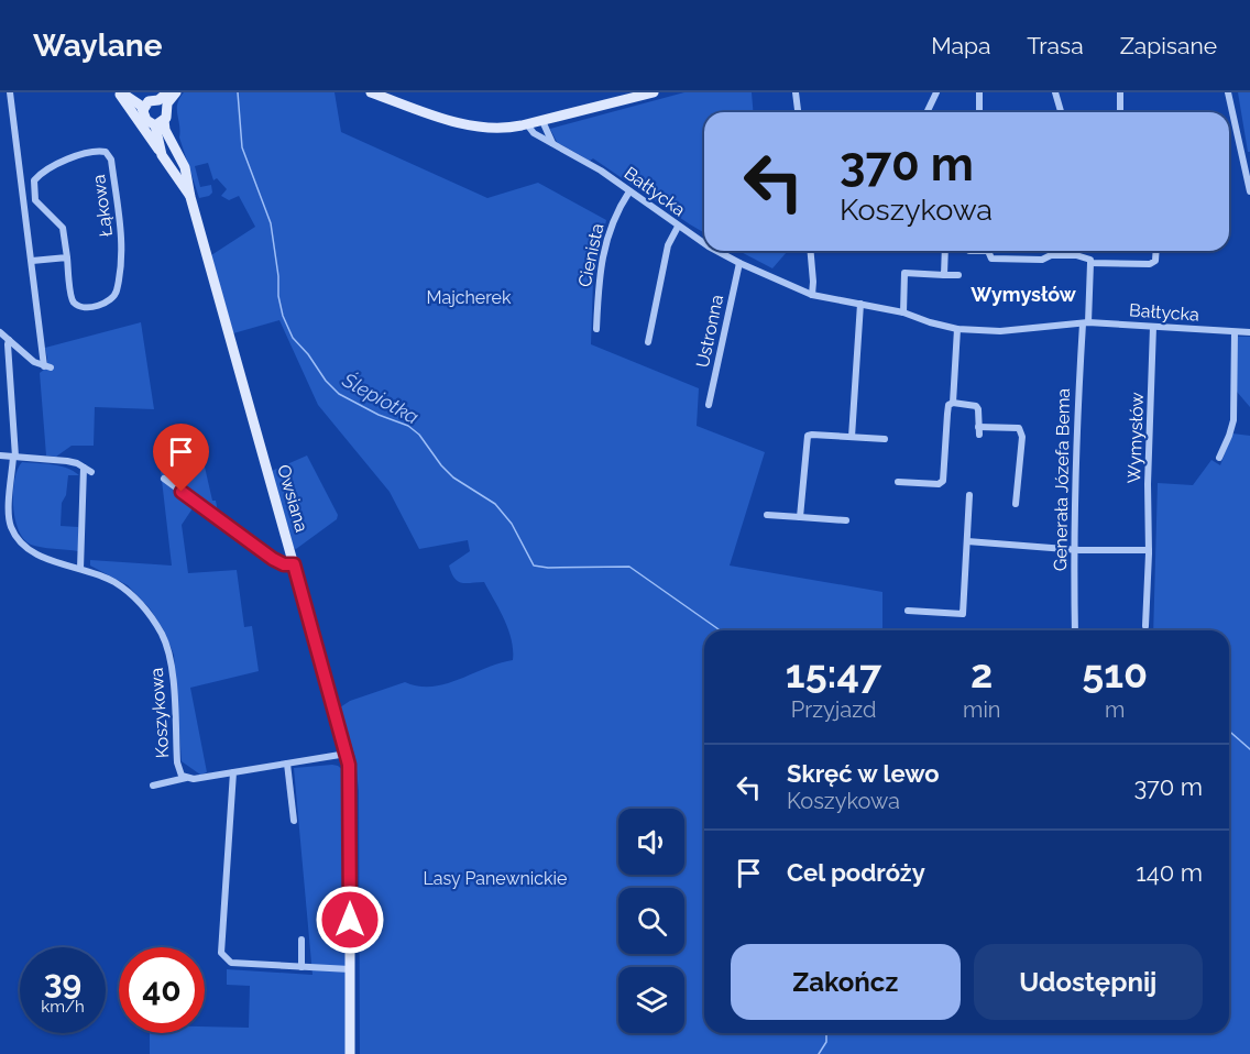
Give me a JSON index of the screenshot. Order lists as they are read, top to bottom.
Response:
{
  "streets": {
    "street": [
      "Bałtycka",
      "Łąkowa",
      "Cienista",
      "Ustronna",
      "Wymysłów",
      "Generała Józefa Bema",
      "Owsiana",
      "Koszykowa"
    ]
  },
  "crossings": [
    ["Bałtycka", "Cienista"],
    ["Bałtycka", "Ustronna"],
    ["Bałtycka", "Wymysłów"],
    ["Bałtycka", "Generała Józefa Bema"]
  ],
  "districts": ["Wymysłów"],
  "water": ["Ślepiotka"],
  "parks": ["Majcherek", "Lasy Panewnickie"],
  "page": {
    "header": "Waylane",
    "nav": ["Mapa", "Trasa", "Zapisane"],
    "turn": ["370 m", "Koszykowa"],
    "eta": [
      "15:47",
      "Przyjazd",
      "2",
      "min",
      "510",
      "m"
    ],
    "list": [
      {
        "name": "Skręć w lewo",
        "note": "Koszykowa",
        "value": "370 m"
      },
      {
        "name": "Cel podróży",
        "value": "140 m"
      }
    ],
    "buttons": ["Zakończ", "Udostępnij"],
    "speed": "39 km/h",
    "limit": "40"
  }
}
